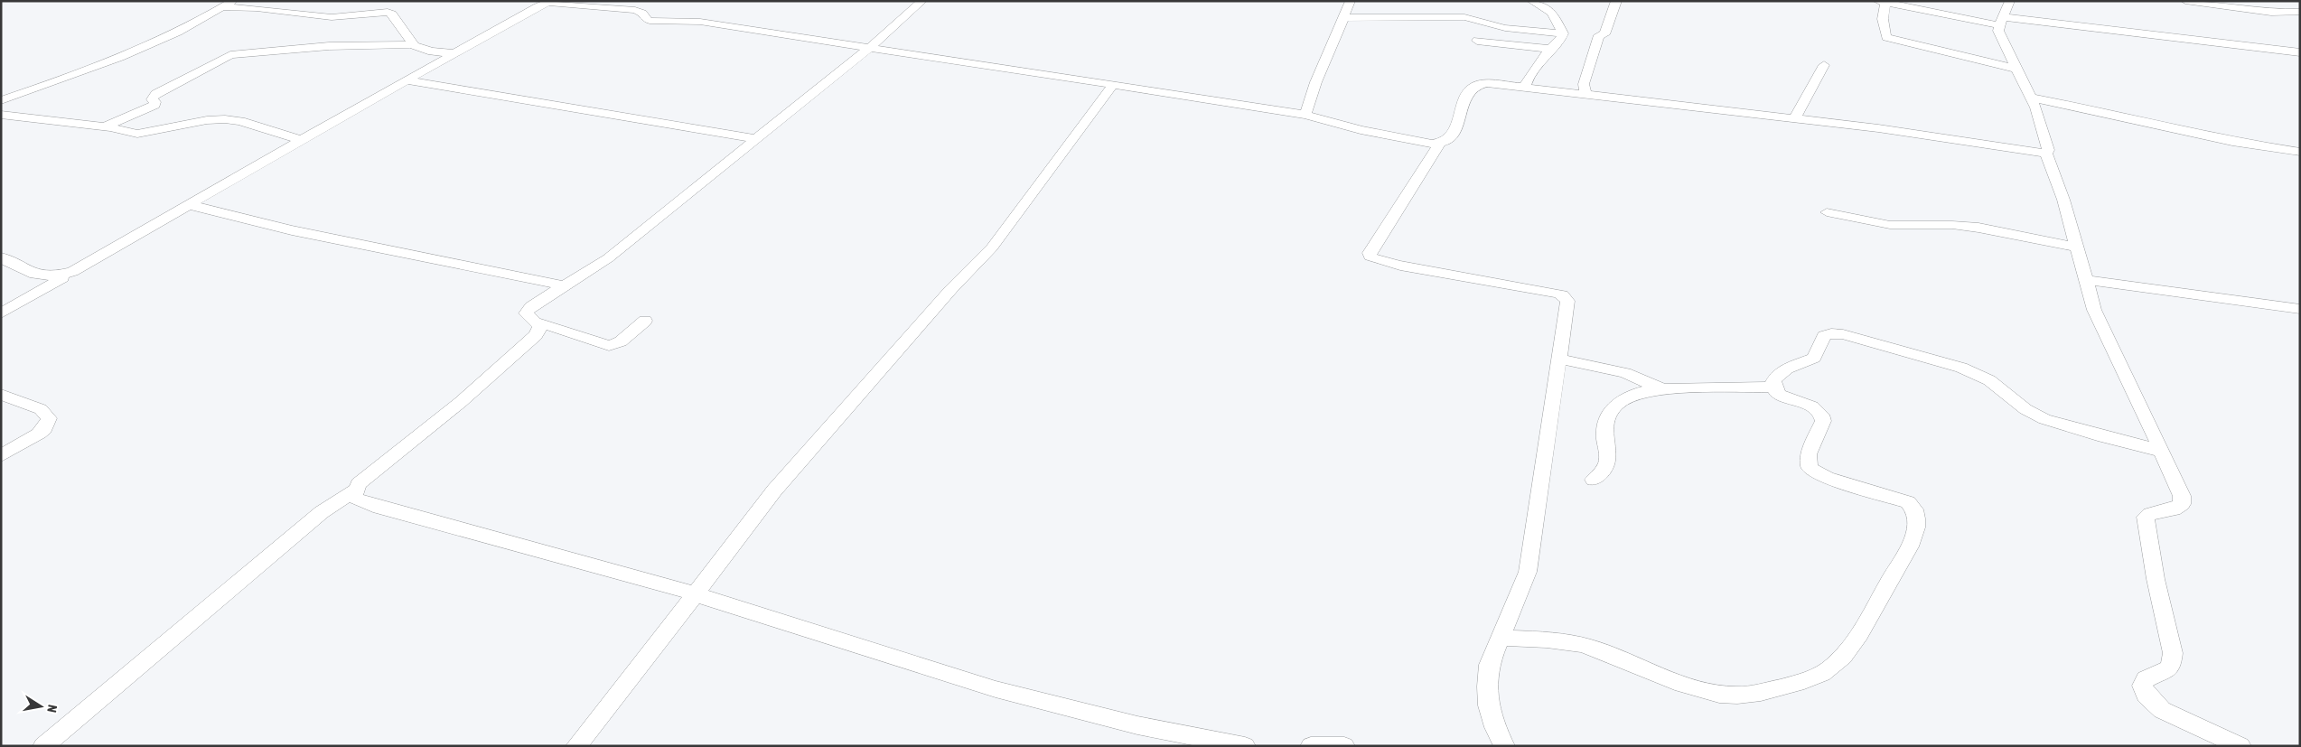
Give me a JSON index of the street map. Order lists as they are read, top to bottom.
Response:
{
  "north": "right"
}
